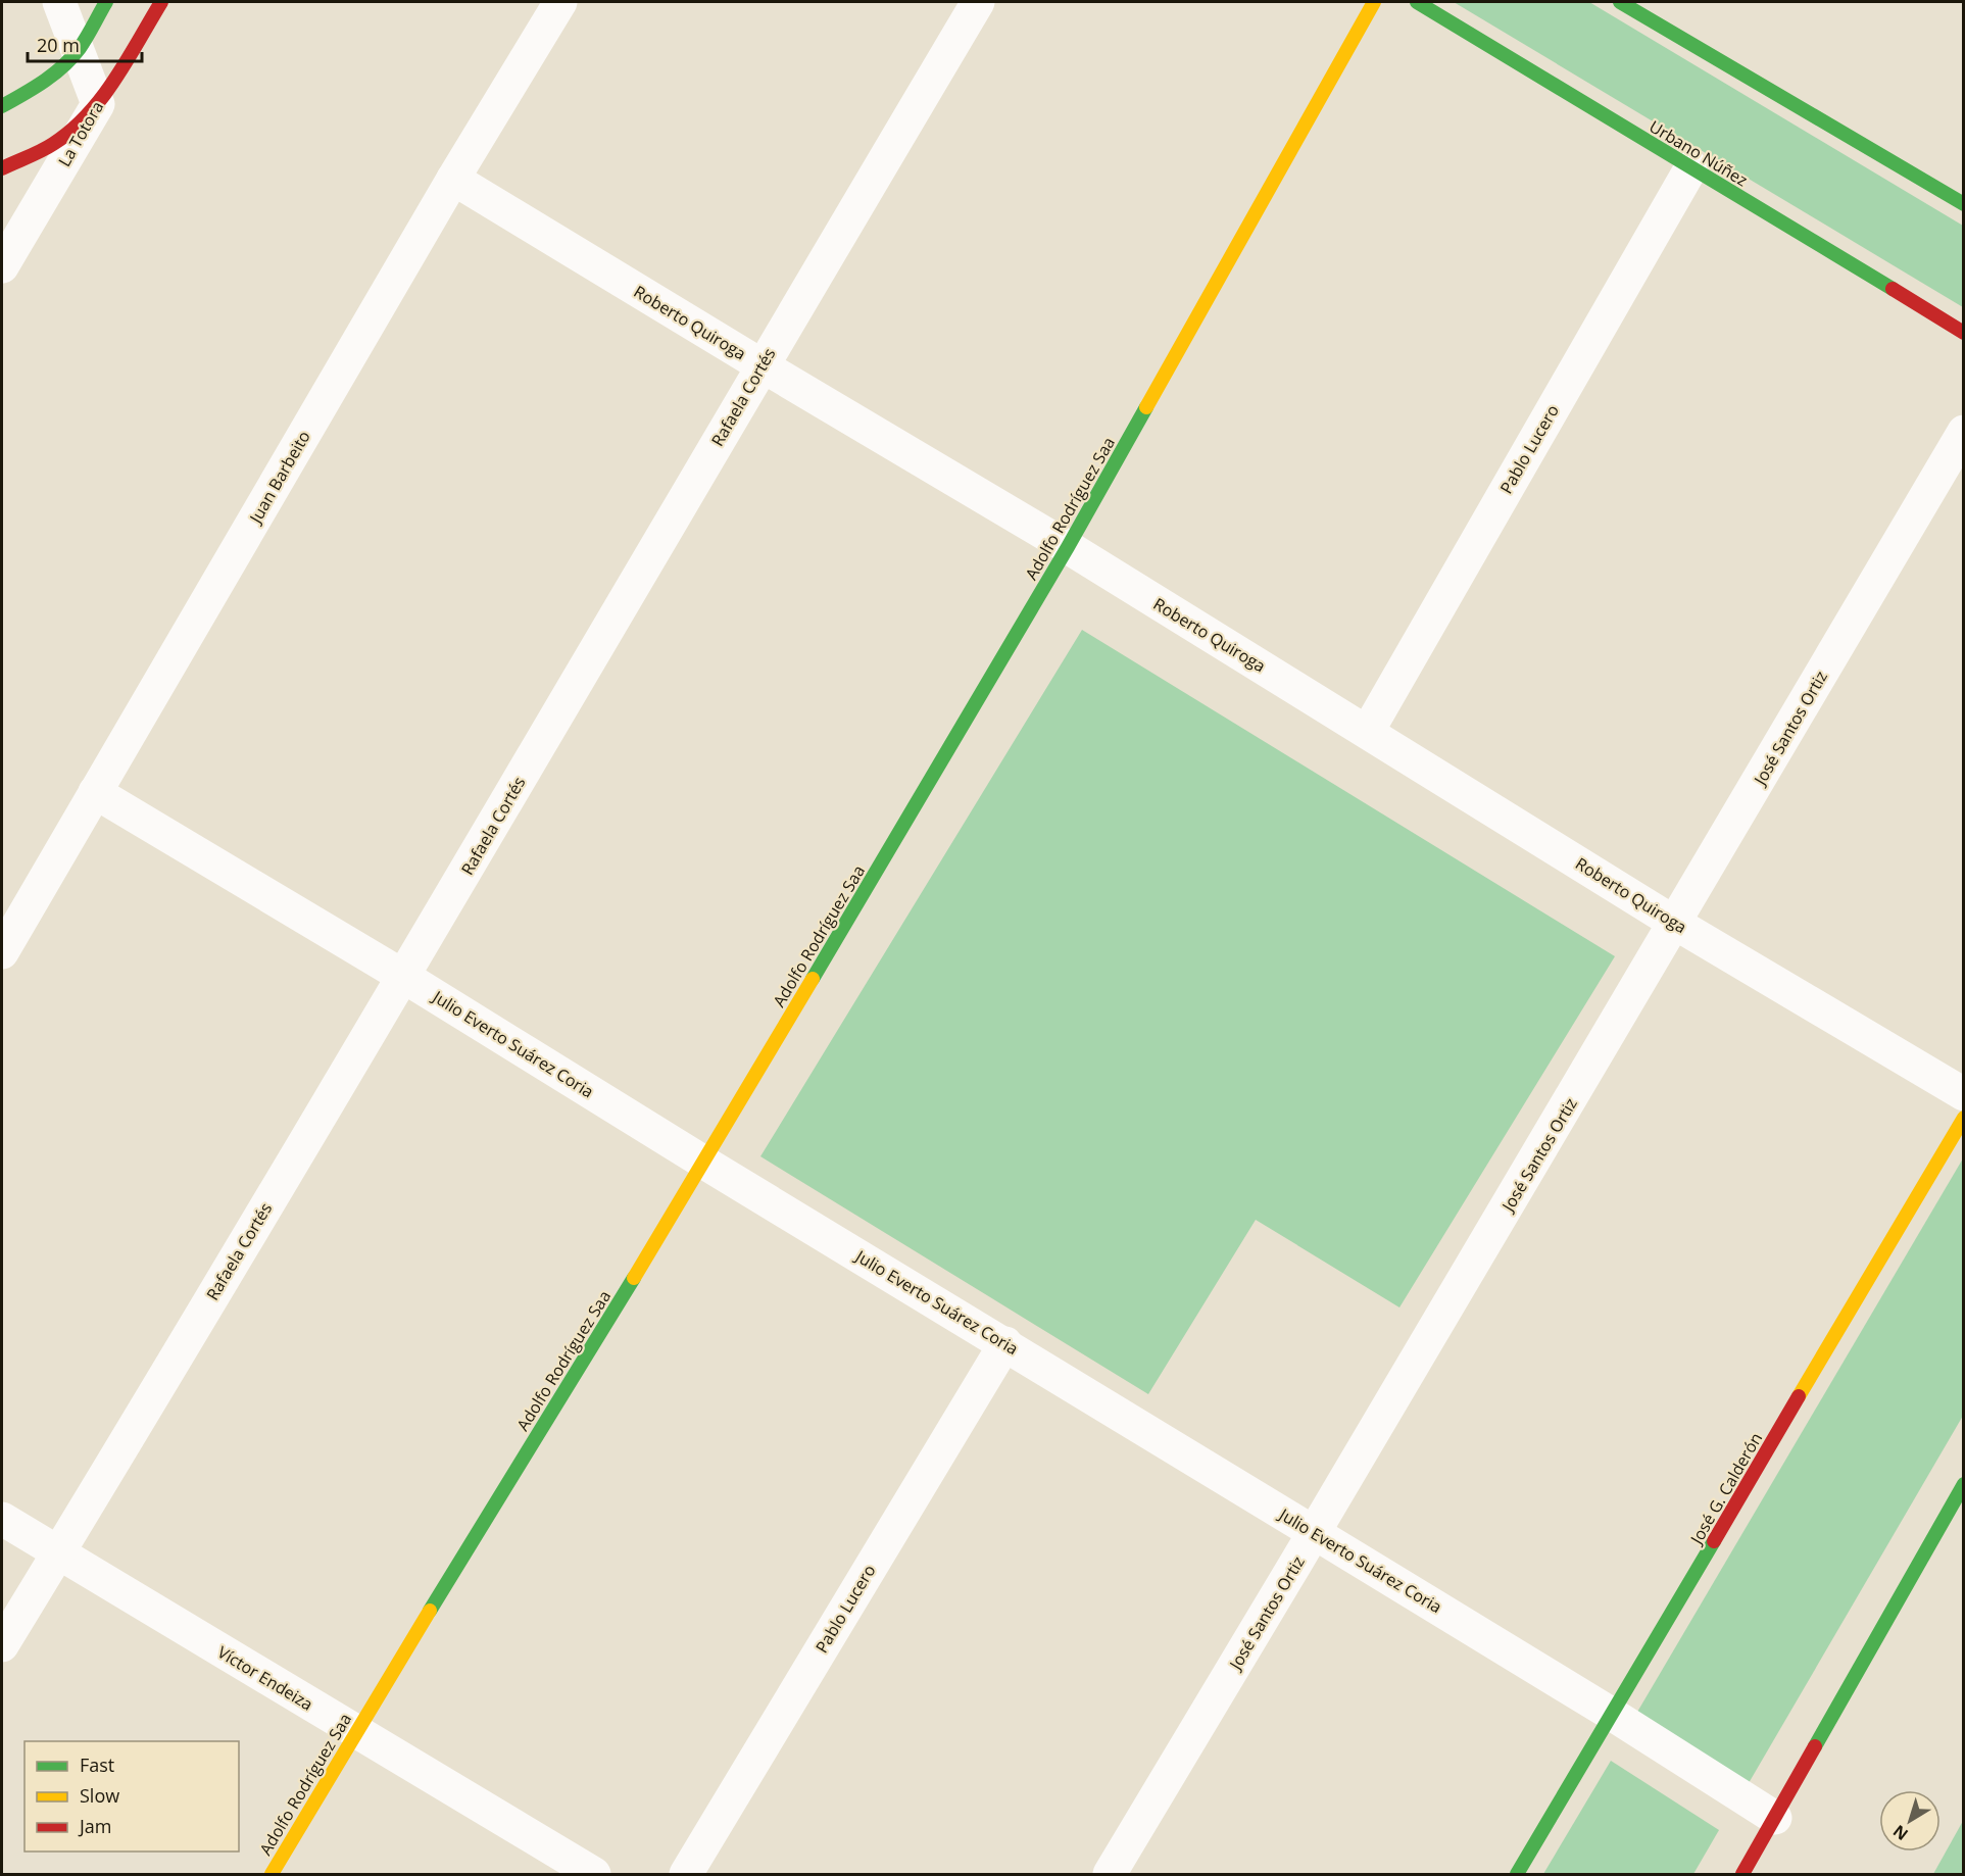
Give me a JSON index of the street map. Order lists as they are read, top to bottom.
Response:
{
  "streets": {
    "street": [
      "La Totora",
      "Urbano Núñez",
      "Roberto Quiroga",
      "Rafaela Cortés",
      "Pablo Lucero",
      "Juan Barbeito",
      "Adolfo Rodríguez Saa",
      "José Santos Ortiz",
      "Julio Everto Suárez Coria",
      "José G. Calderón",
      "Víctor Endeiza"
    ]
  },
  "crossings": [
    ["Urbano Núñez", "Pablo Lucero"],
    ["Roberto Quiroga", "Rafaela Cortés"],
    ["Roberto Quiroga", "Pablo Lucero"],
    ["Roberto Quiroga", "Juan Barbeito"],
    ["Roberto Quiroga", "Adolfo Rodríguez Saa"],
    ["Roberto Quiroga", "José Santos Ortiz"],
    ["Rafaela Cortés", "Julio Everto Suárez Coria"],
    ["Rafaela Cortés", "Víctor Endeiza"],
    ["Pablo Lucero", "Julio Everto Suárez Coria"],
    ["Juan Barbeito", "Julio Everto Suárez Coria"],
    ["Adolfo Rodríguez Saa", "Julio Everto Suárez Coria"],
    ["Adolfo Rodríguez Saa", "Víctor Endeiza"],
    ["José Santos Ortiz", "Julio Everto Suárez Coria"],
    ["Julio Everto Suárez Coria", "José G. Calderón"]
  ],
  "legend": ["Fast", "Slow", "Jam"],
  "scale_bar": "20 m",
  "north": "bottom left"
}
